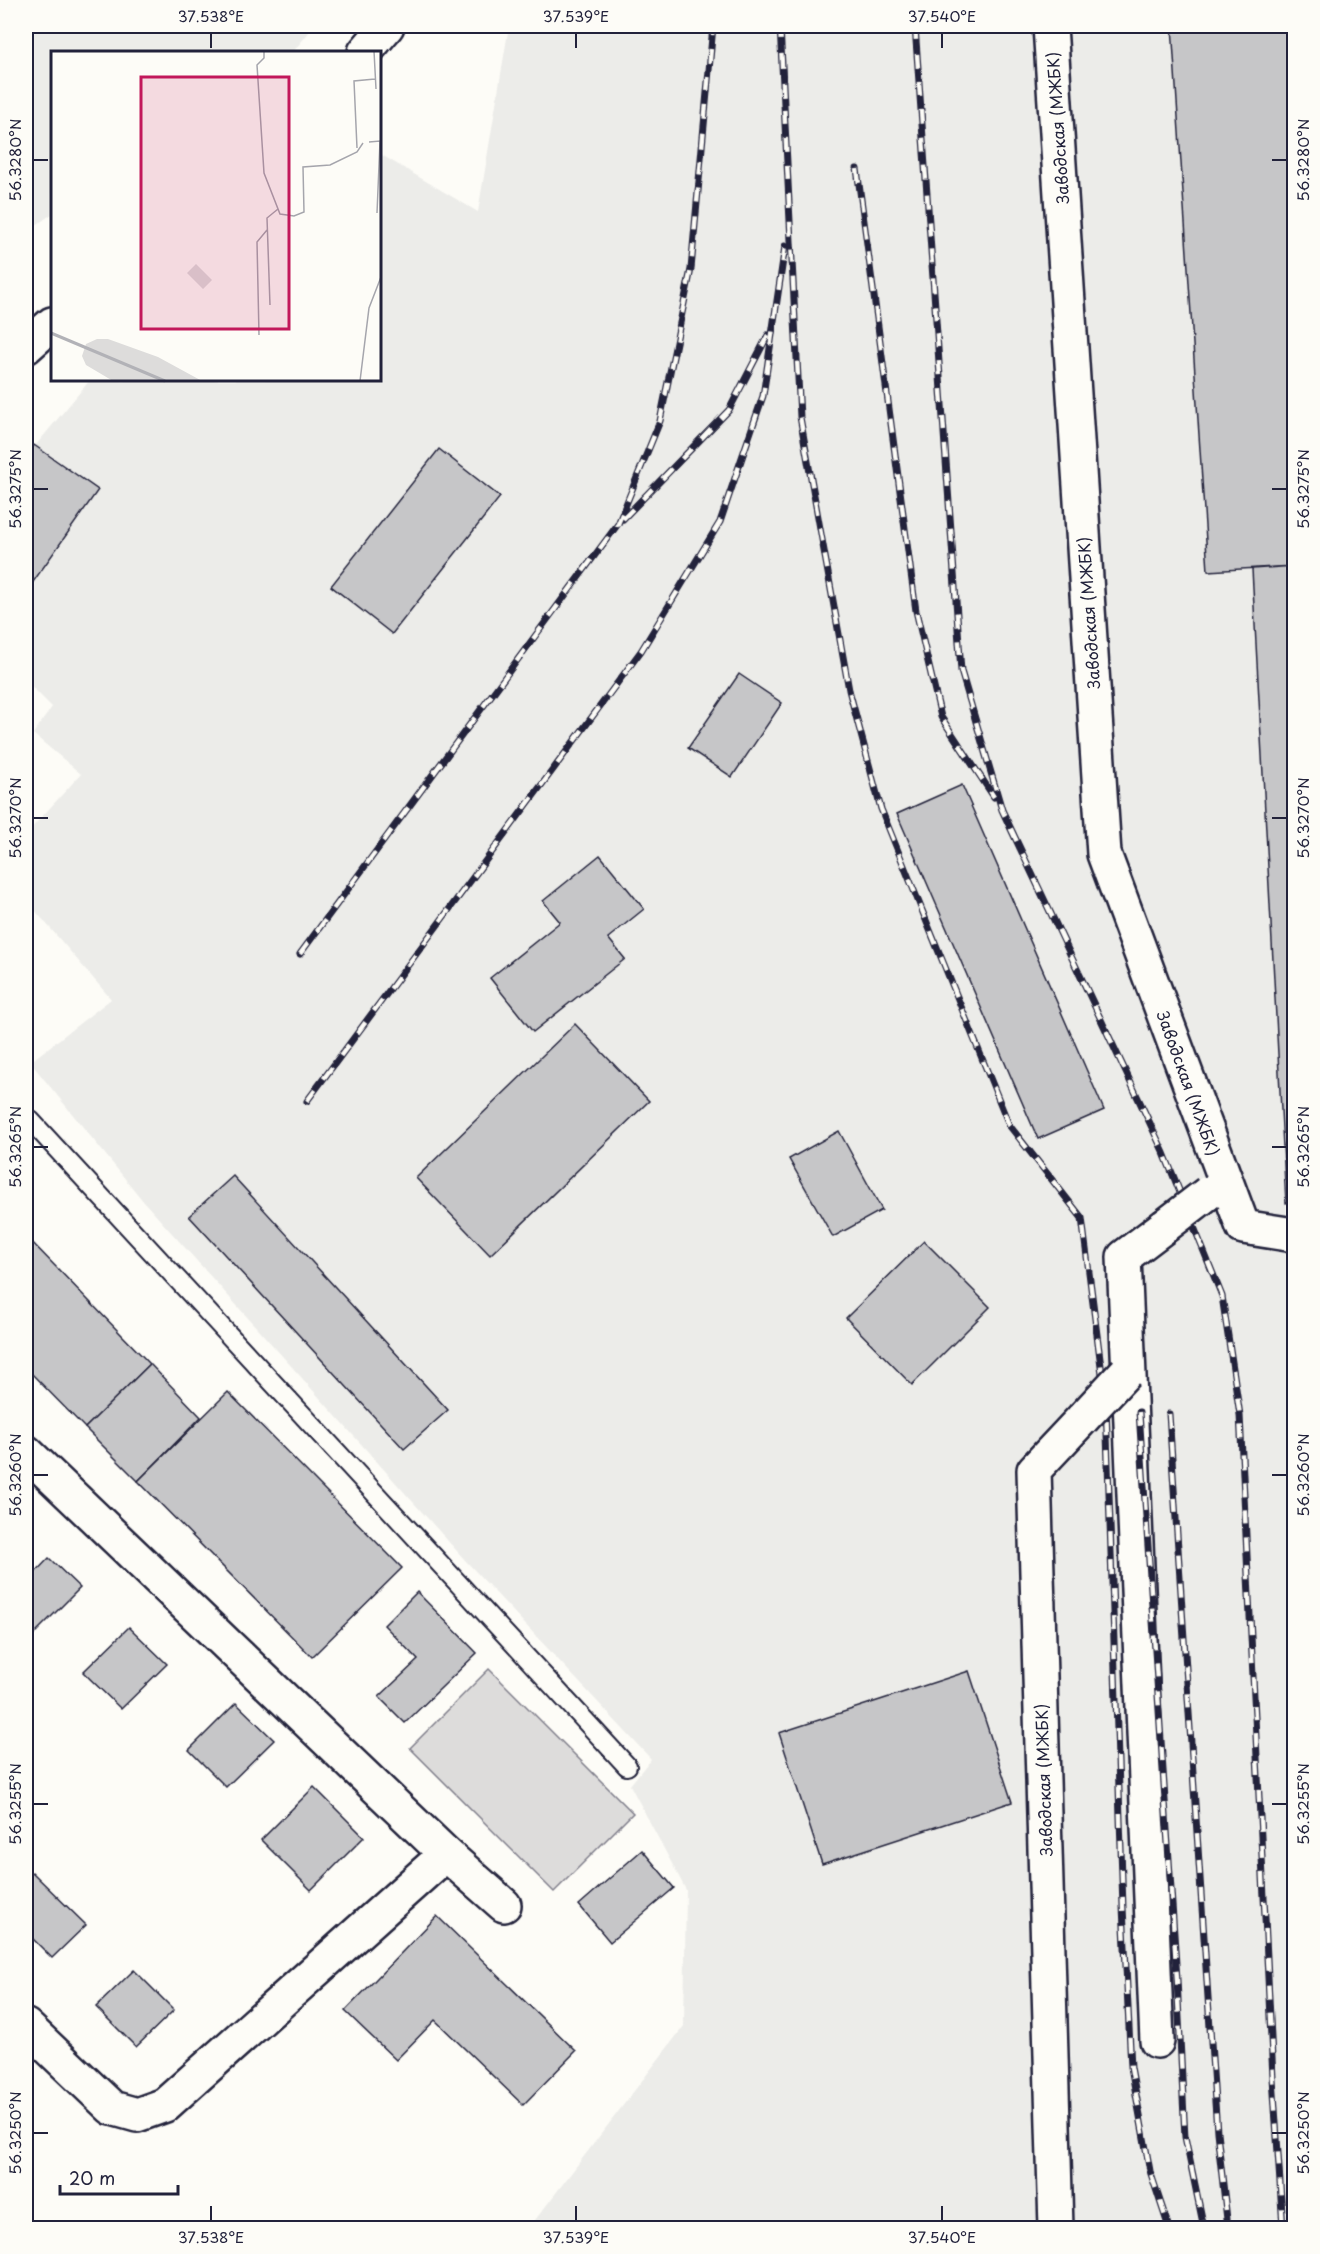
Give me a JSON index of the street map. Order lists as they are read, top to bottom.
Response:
{
  "streets": {
    "street": ["Заводская (МЖБК)"]
  },
  "scale_bar": "20 m",
  "coordinates": [
    "37.538°E",
    "37.539°E",
    "37.540°E",
    "56.3280°N",
    "56.3275°N",
    "56.3270°N",
    "56.3265°N",
    "56.3260°N",
    "56.3255°N",
    "56.3250°N"
  ]
}
